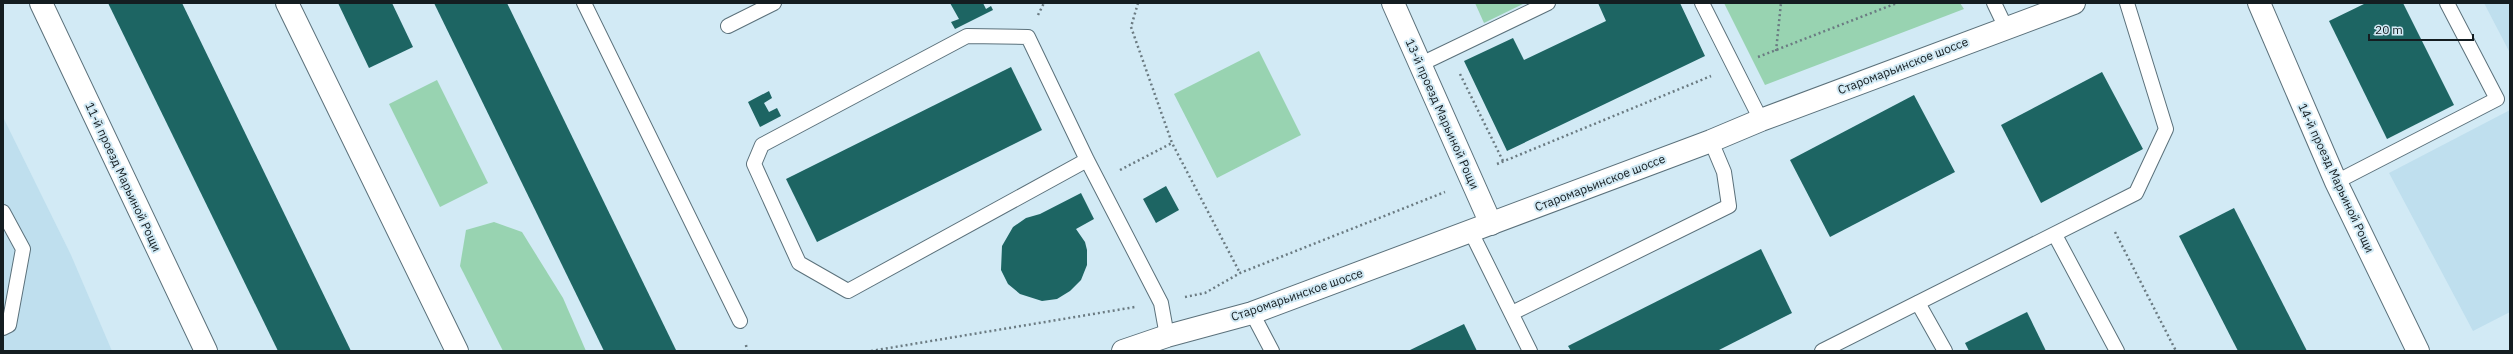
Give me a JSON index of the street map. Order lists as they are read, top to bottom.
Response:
{
  "streets": {
    "street": [
      "Старомарьинское шоссе",
      "13-й проезд Марьиной Рощи",
      "11-й проезд Марьиной Рощи",
      "14-й проезд Марьиной Рощи"
    ]
  },
  "crossings": [
    ["Старомарьинское шоссе", "13-й проезд Марьиной Рощи"]
  ],
  "scale_bar": "20 m"
}
